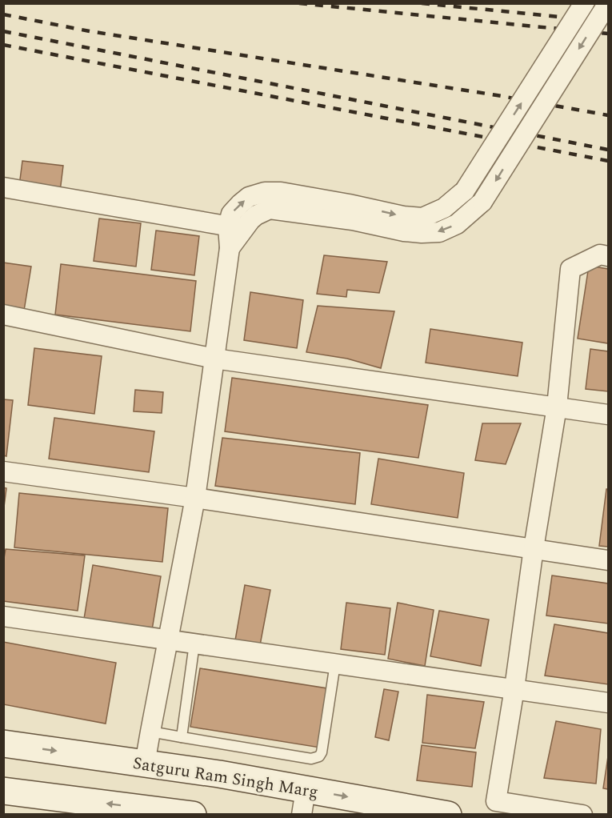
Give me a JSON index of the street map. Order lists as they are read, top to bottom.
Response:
{
  "streets": {
    "main road": ["Satguru Ram Singh Marg"]
  }
}
